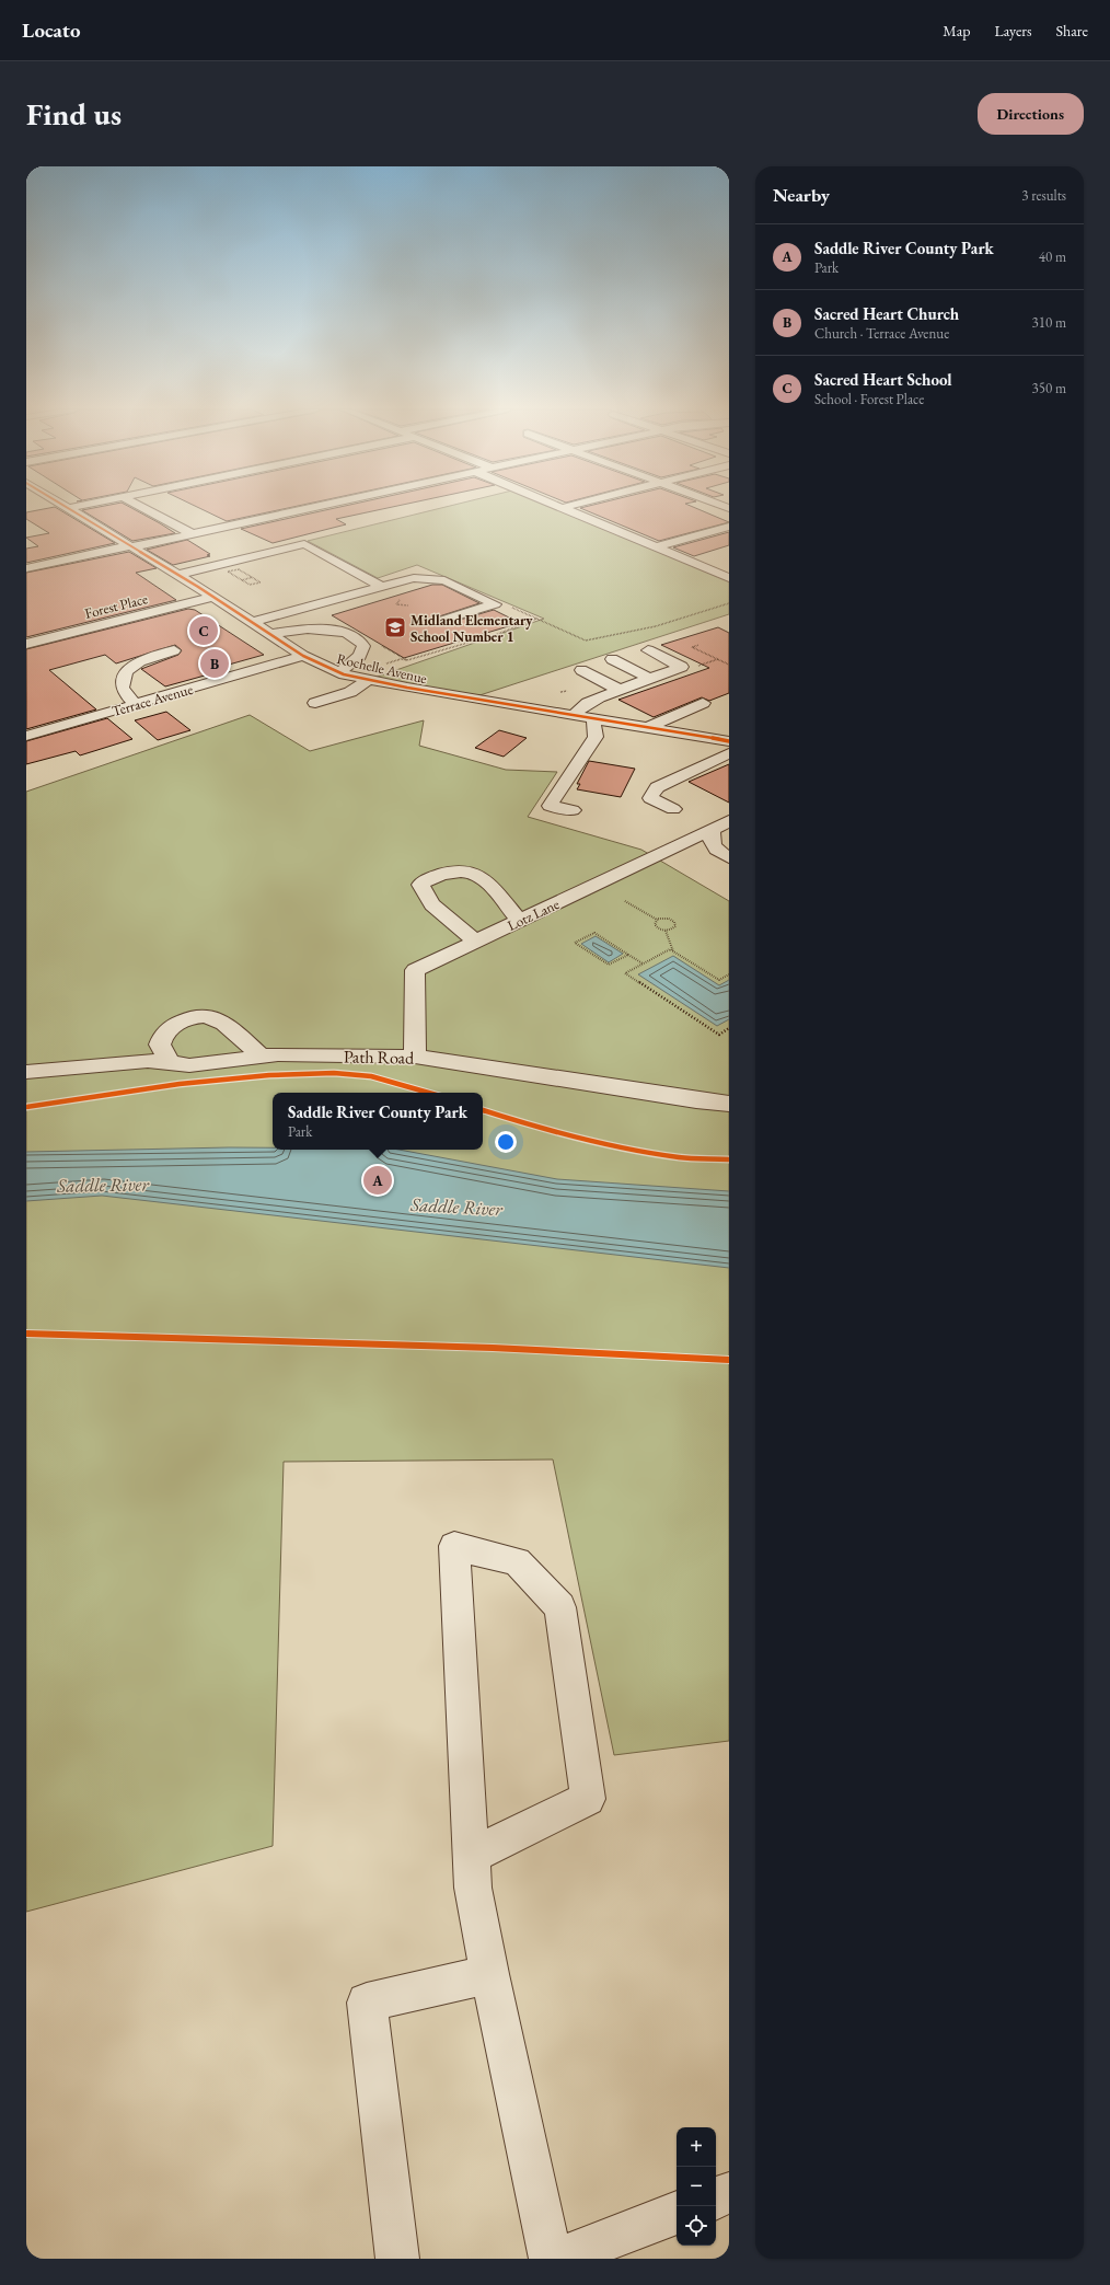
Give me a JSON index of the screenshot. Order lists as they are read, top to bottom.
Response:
{
  "streets": {
    "street": [
      "Forest Place",
      "Rochelle Avenue",
      "Terrace Avenue",
      "Lotz Lane",
      "Path Road"
    ]
  },
  "crossings": [
    ["Forest Place", "Rochelle Avenue"],
    ["Rochelle Avenue", "Terrace Avenue"],
    ["Lotz Lane", "Path Road"]
  ],
  "water": ["Saddle River"],
  "places": {
    "school or university": ["Midland Elementary School Number 1"]
  },
  "page": {
    "header": "Locato",
    "nav": ["Map", "Layers", "Share"],
    "buttons": "Directions",
    "title": "Find us",
    "heading": ["Nearby", "3 results"],
    "list": [
      {
        "mark": "A",
        "name": "Saddle River County Park",
        "note": "Park",
        "value": "40 m"
      },
      {
        "mark": "B",
        "name": "Sacred Heart Church",
        "note": "Church · Terrace Avenue",
        "value": "310 m"
      },
      {
        "mark": "C",
        "name": "Sacred Heart School",
        "note": "School · Forest Place",
        "value": "350 m"
      }
    ],
    "pins": ["C", "B", "A"],
    "popup": ["Saddle River County Park", "Park"],
    "map_buttons": ["+", "−"]
  }
}
